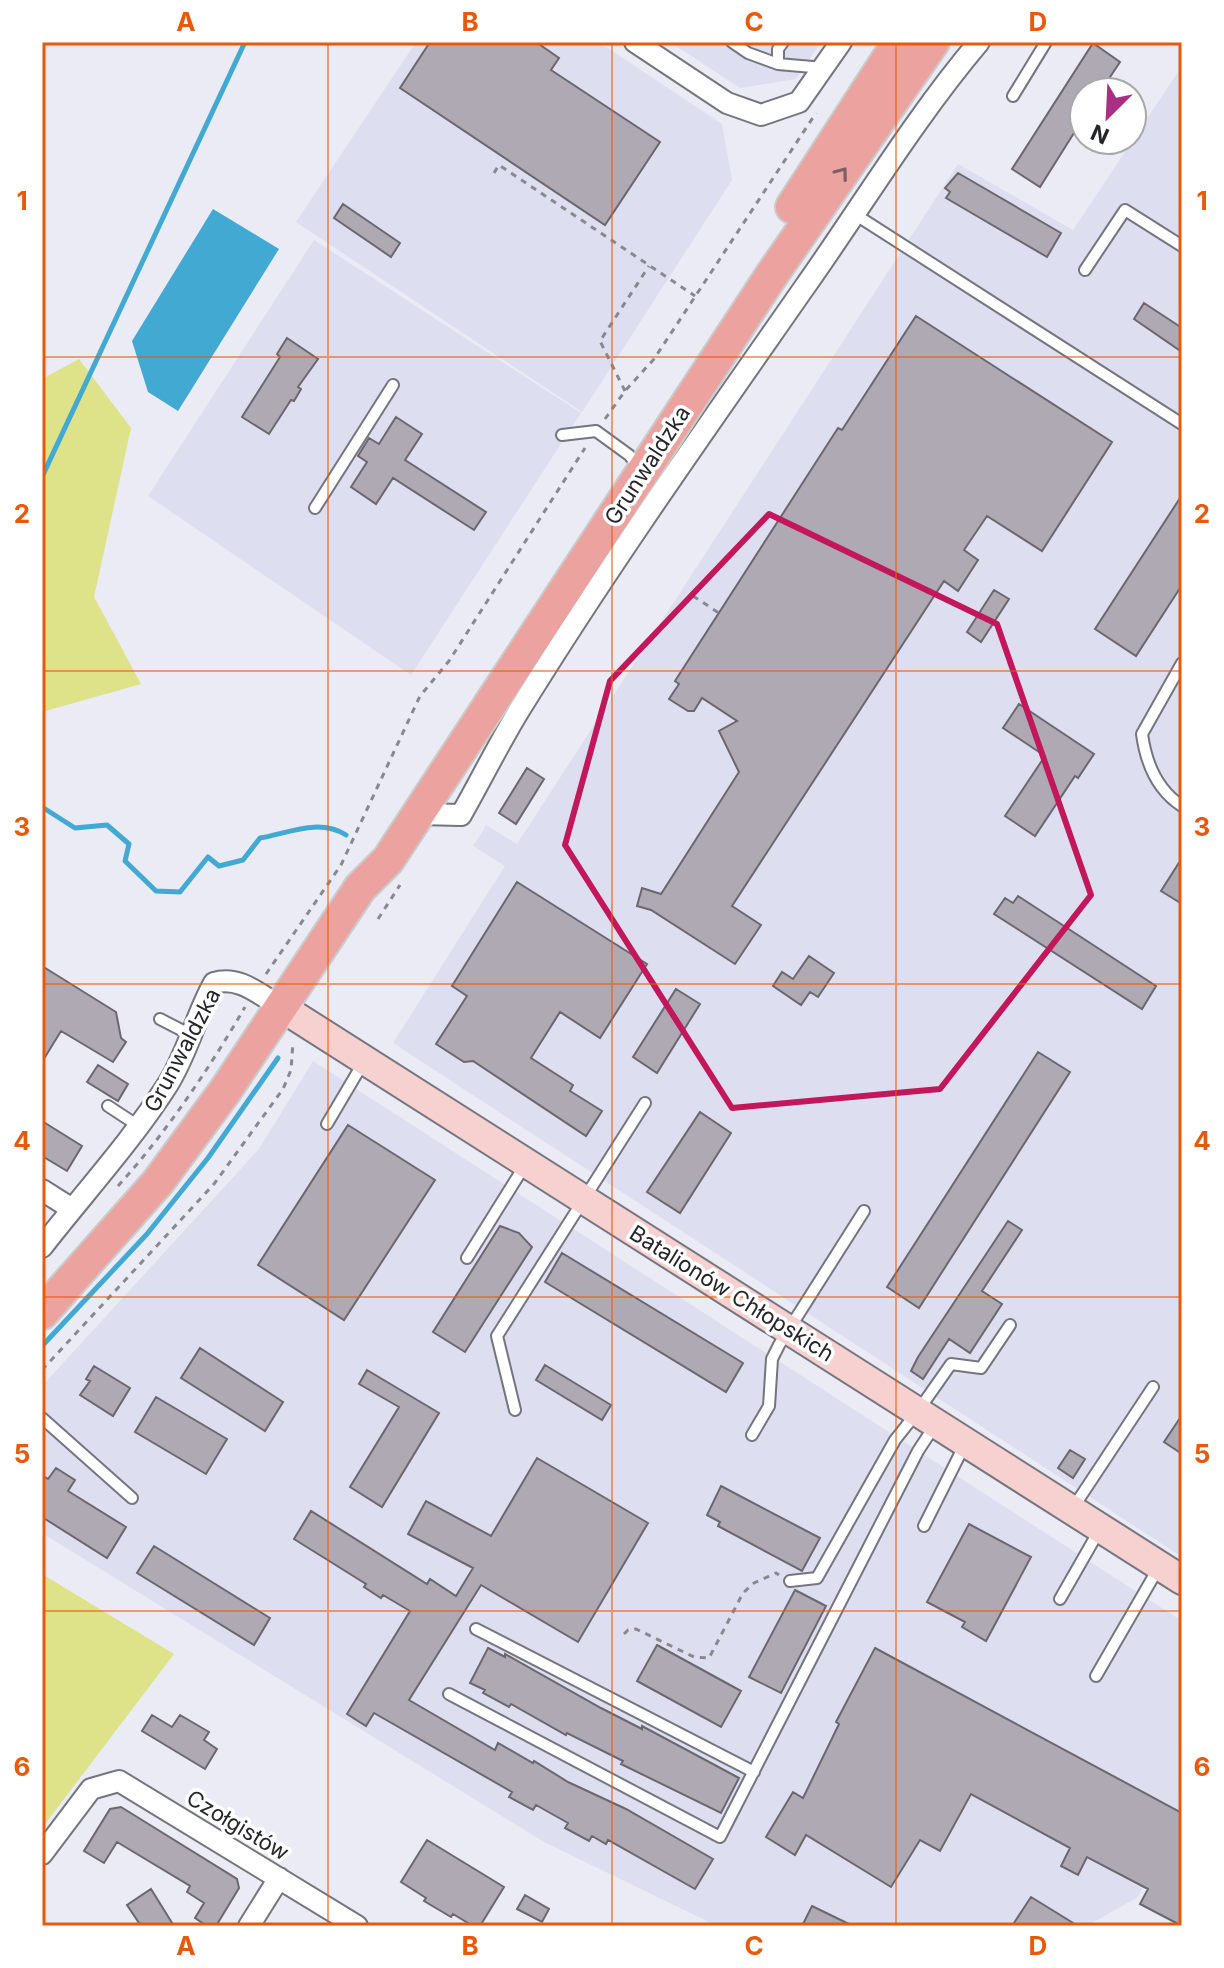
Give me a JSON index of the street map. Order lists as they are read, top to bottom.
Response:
{
  "streets": {
    "main road": ["Grunwaldzka"],
    "street": ["Batalionów Chłopskich", "Czołgistów"]
  },
  "crossings": [
    ["Grunwaldzka", "Batalionów Chłopskich"]
  ],
  "north": "bottom left",
  "grid": {
    "columns": [
      "A",
      "B",
      "C",
      "D"
    ],
    "rows": [
      "1",
      "2",
      "3",
      "4",
      "5",
      "6"
    ]
  }
}
